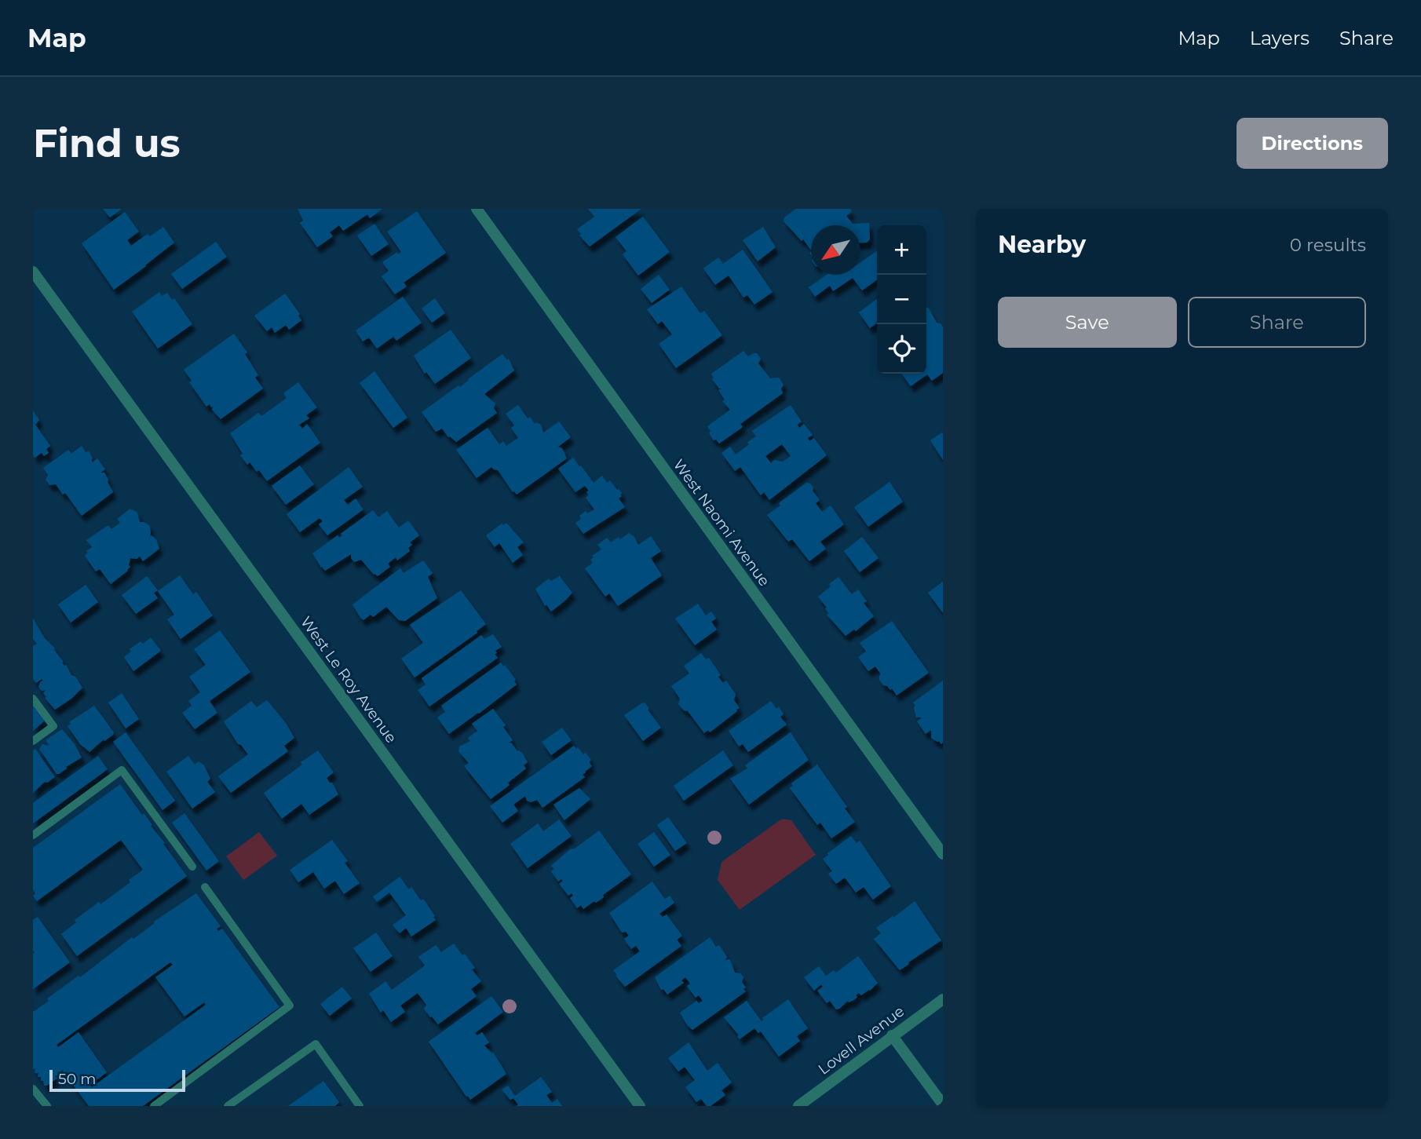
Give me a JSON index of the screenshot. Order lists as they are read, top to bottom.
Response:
{
  "streets": {
    "street": ["West Naomi Avenue", "West Le Roy Avenue", "Lovell Avenue"]
  },
  "scale_bar": "50 m",
  "north": "bottom left",
  "page": {
    "header": "Map",
    "nav": ["Map", "Layers", "Share"],
    "buttons": [
      "Directions",
      ["Save", "Share"]
    ],
    "title": "Find us",
    "heading": ["Nearby", "0 results"],
    "map_buttons": ["+", "−"],
    "scale": "50 m"
  }
}
